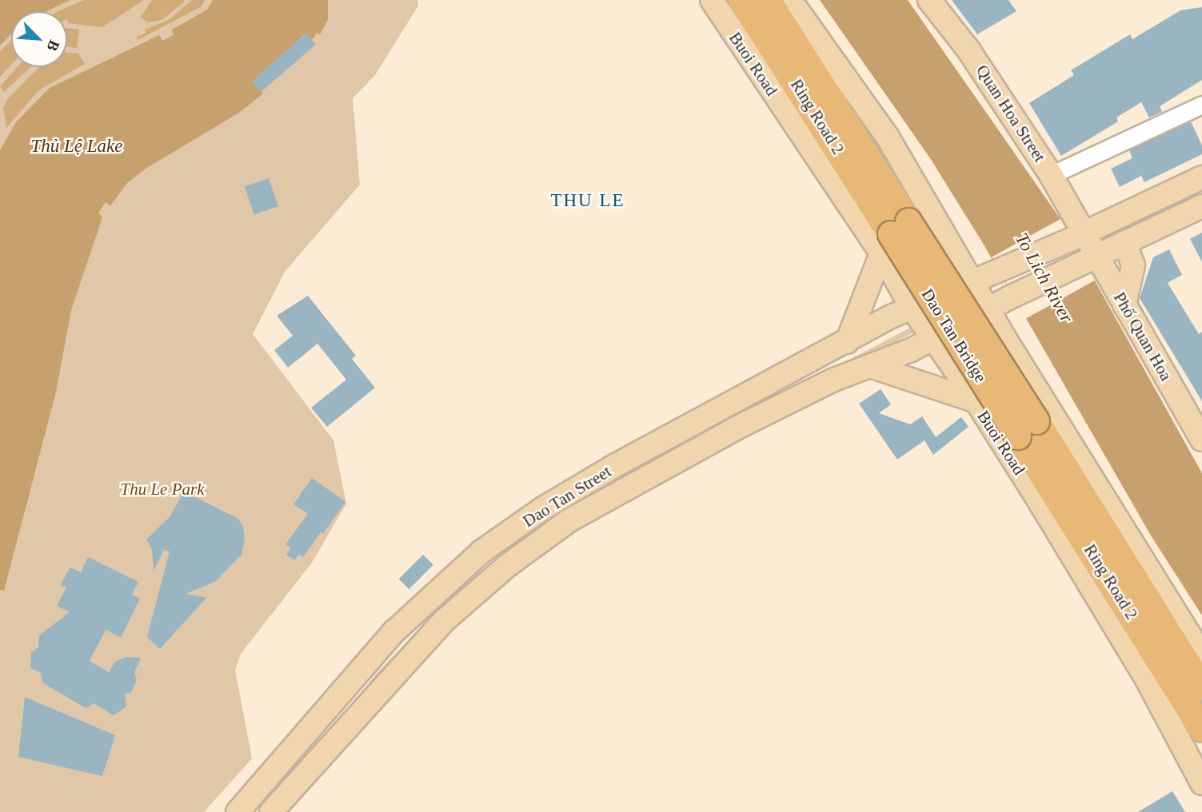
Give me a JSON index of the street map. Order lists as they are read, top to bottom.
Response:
{
  "streets": {
    "highway": ["Ring Road 2", "Dao Tan Bridge"],
    "main road": [
      "Buoi Road",
      "Quan Hoa Street",
      "Phố Quan Hoa",
      "Dao Tan Street"
    ]
  },
  "crossings": [
    ["Buoi Road", "Ring Road 2"],
    ["Buoi Road", "Dao Tan Bridge"],
    ["Buoi Road", "Dao Tan Street"],
    ["Quan Hoa Street", "Phố Quan Hoa"],
    ["Quan Hoa Street", "Dao Tan Street"],
    ["Ring Road 2", "Dao Tan Bridge"],
    ["Phố Quan Hoa", "Dao Tan Street"]
  ],
  "districts": ["THU LE"],
  "water": ["Thủ Lệ Lake", "To Lich River"],
  "parks": ["Thu Le Park"],
  "north": "bottom right"
}
